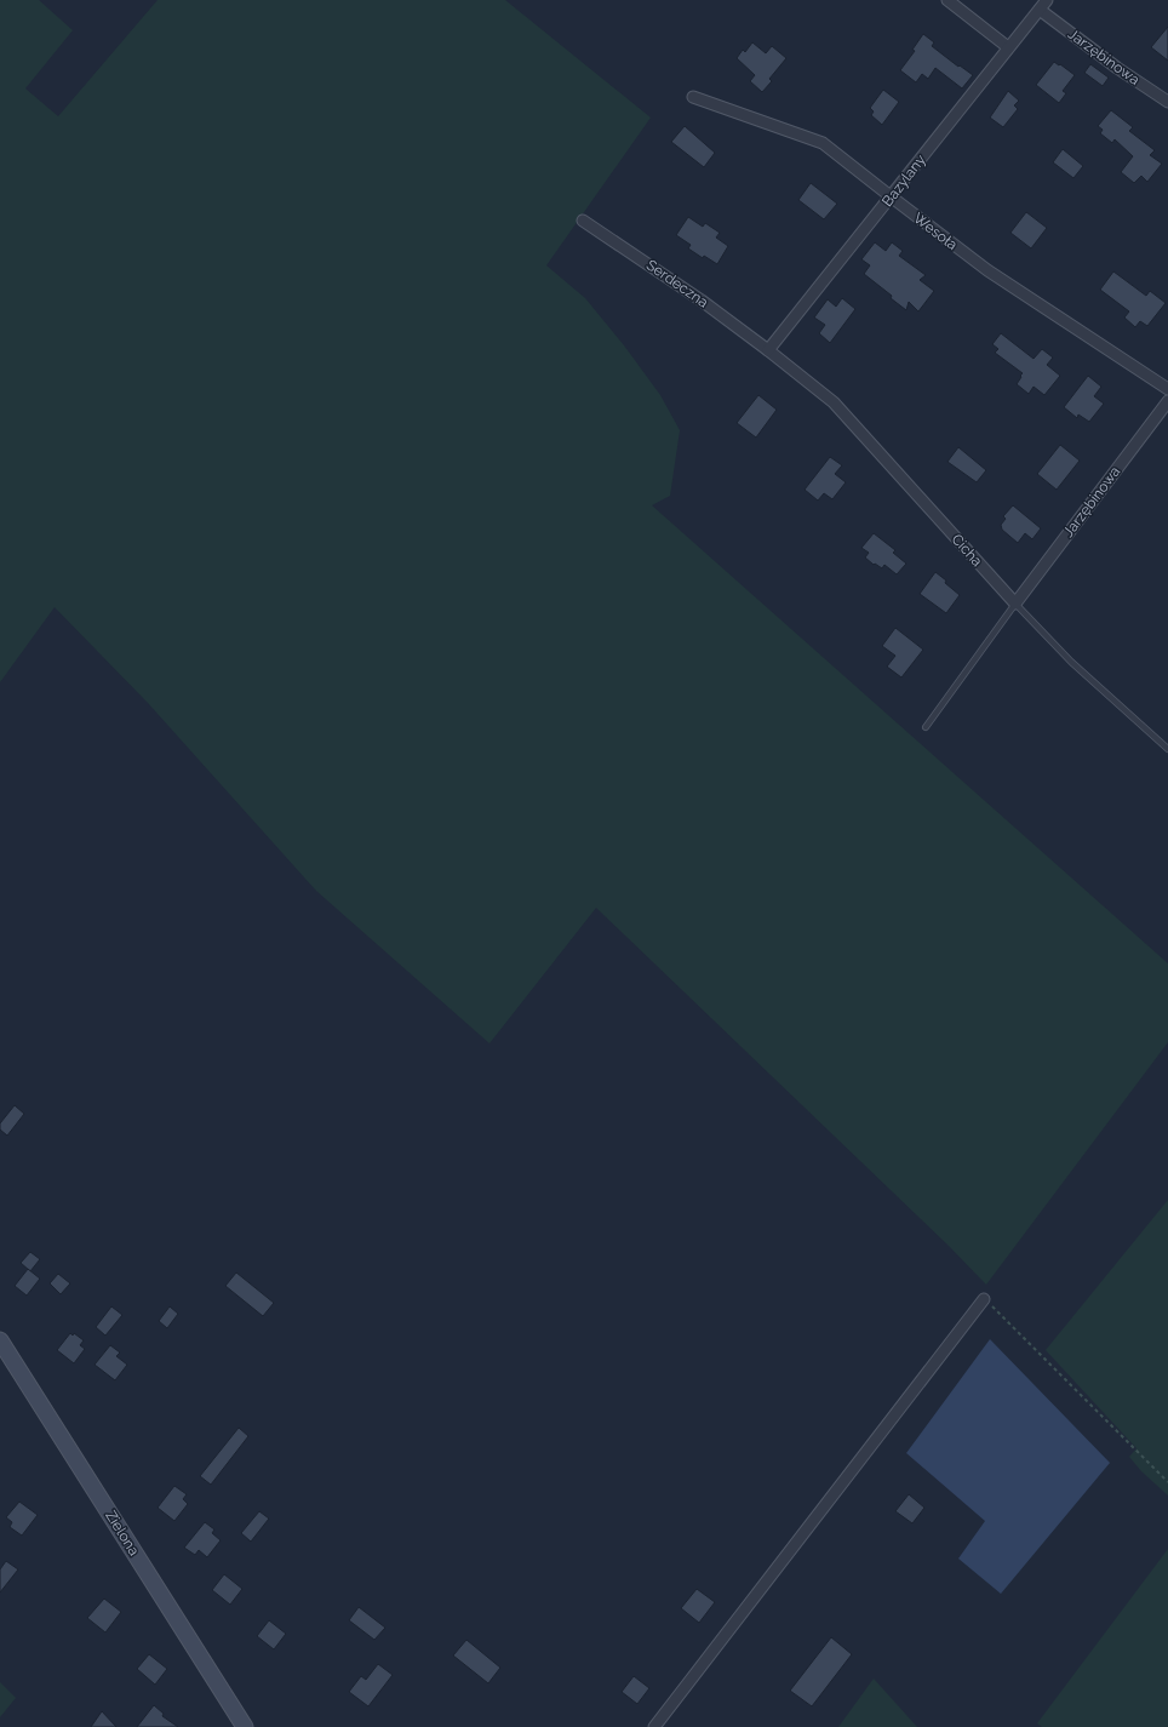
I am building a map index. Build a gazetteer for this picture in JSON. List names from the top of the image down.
{
  "streets": {
    "street": [
      "Jarzębinowa",
      "Bazylany",
      "Wesoła",
      "Serdeczna",
      "Cicha",
      "Zielona"
    ]
  },
  "crossings": [
    ["Jarzębinowa", "Bazylany"],
    ["Jarzębinowa", "Cicha"],
    ["Bazylany", "Wesoła"],
    ["Bazylany", "Serdeczna"],
    ["Bazylany", "Cicha"],
    ["Serdeczna", "Cicha"]
  ]
}
